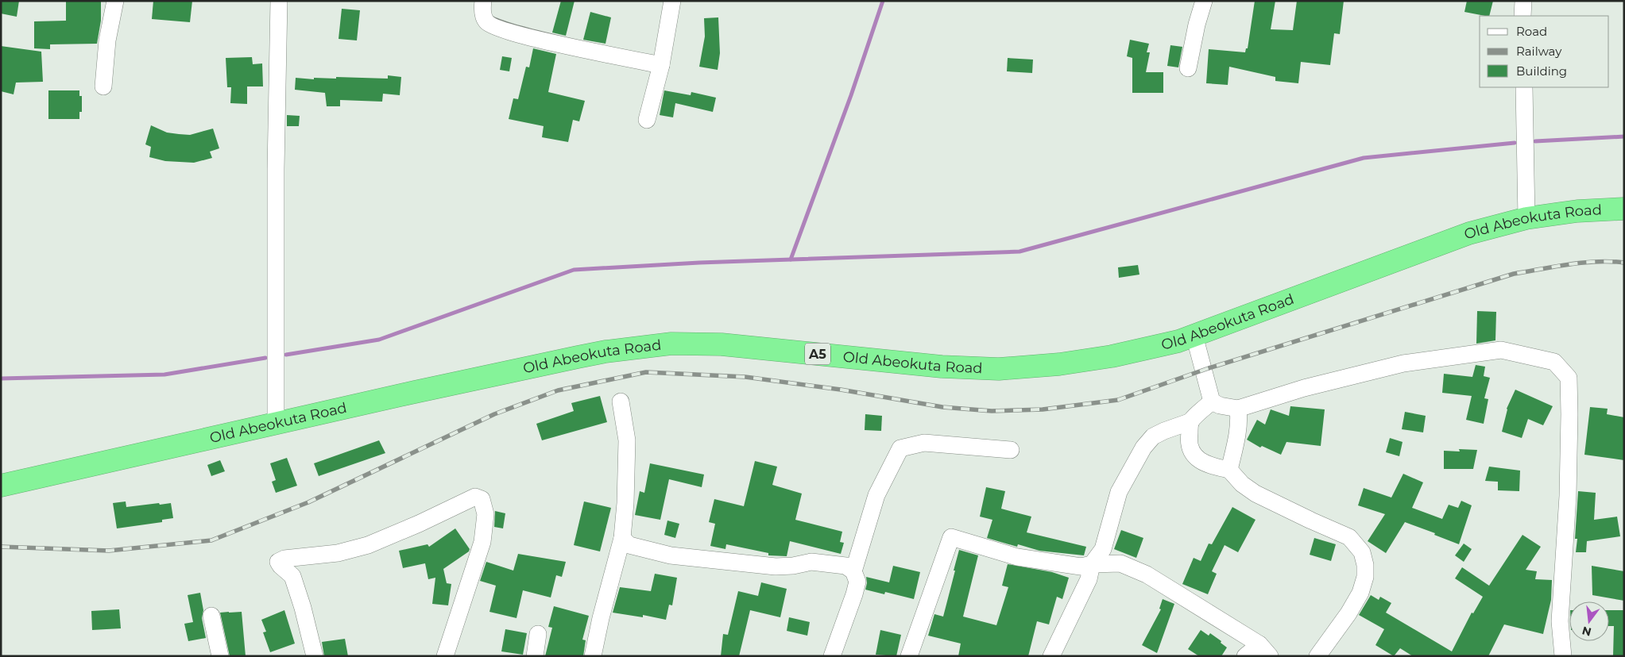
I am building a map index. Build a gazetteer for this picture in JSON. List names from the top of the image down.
{
  "streets": {
    "highway": ["Old Abeokuta Road", "A5"]
  },
  "legend": ["Road", "Railway", "Building"],
  "north": "bottom"
}
